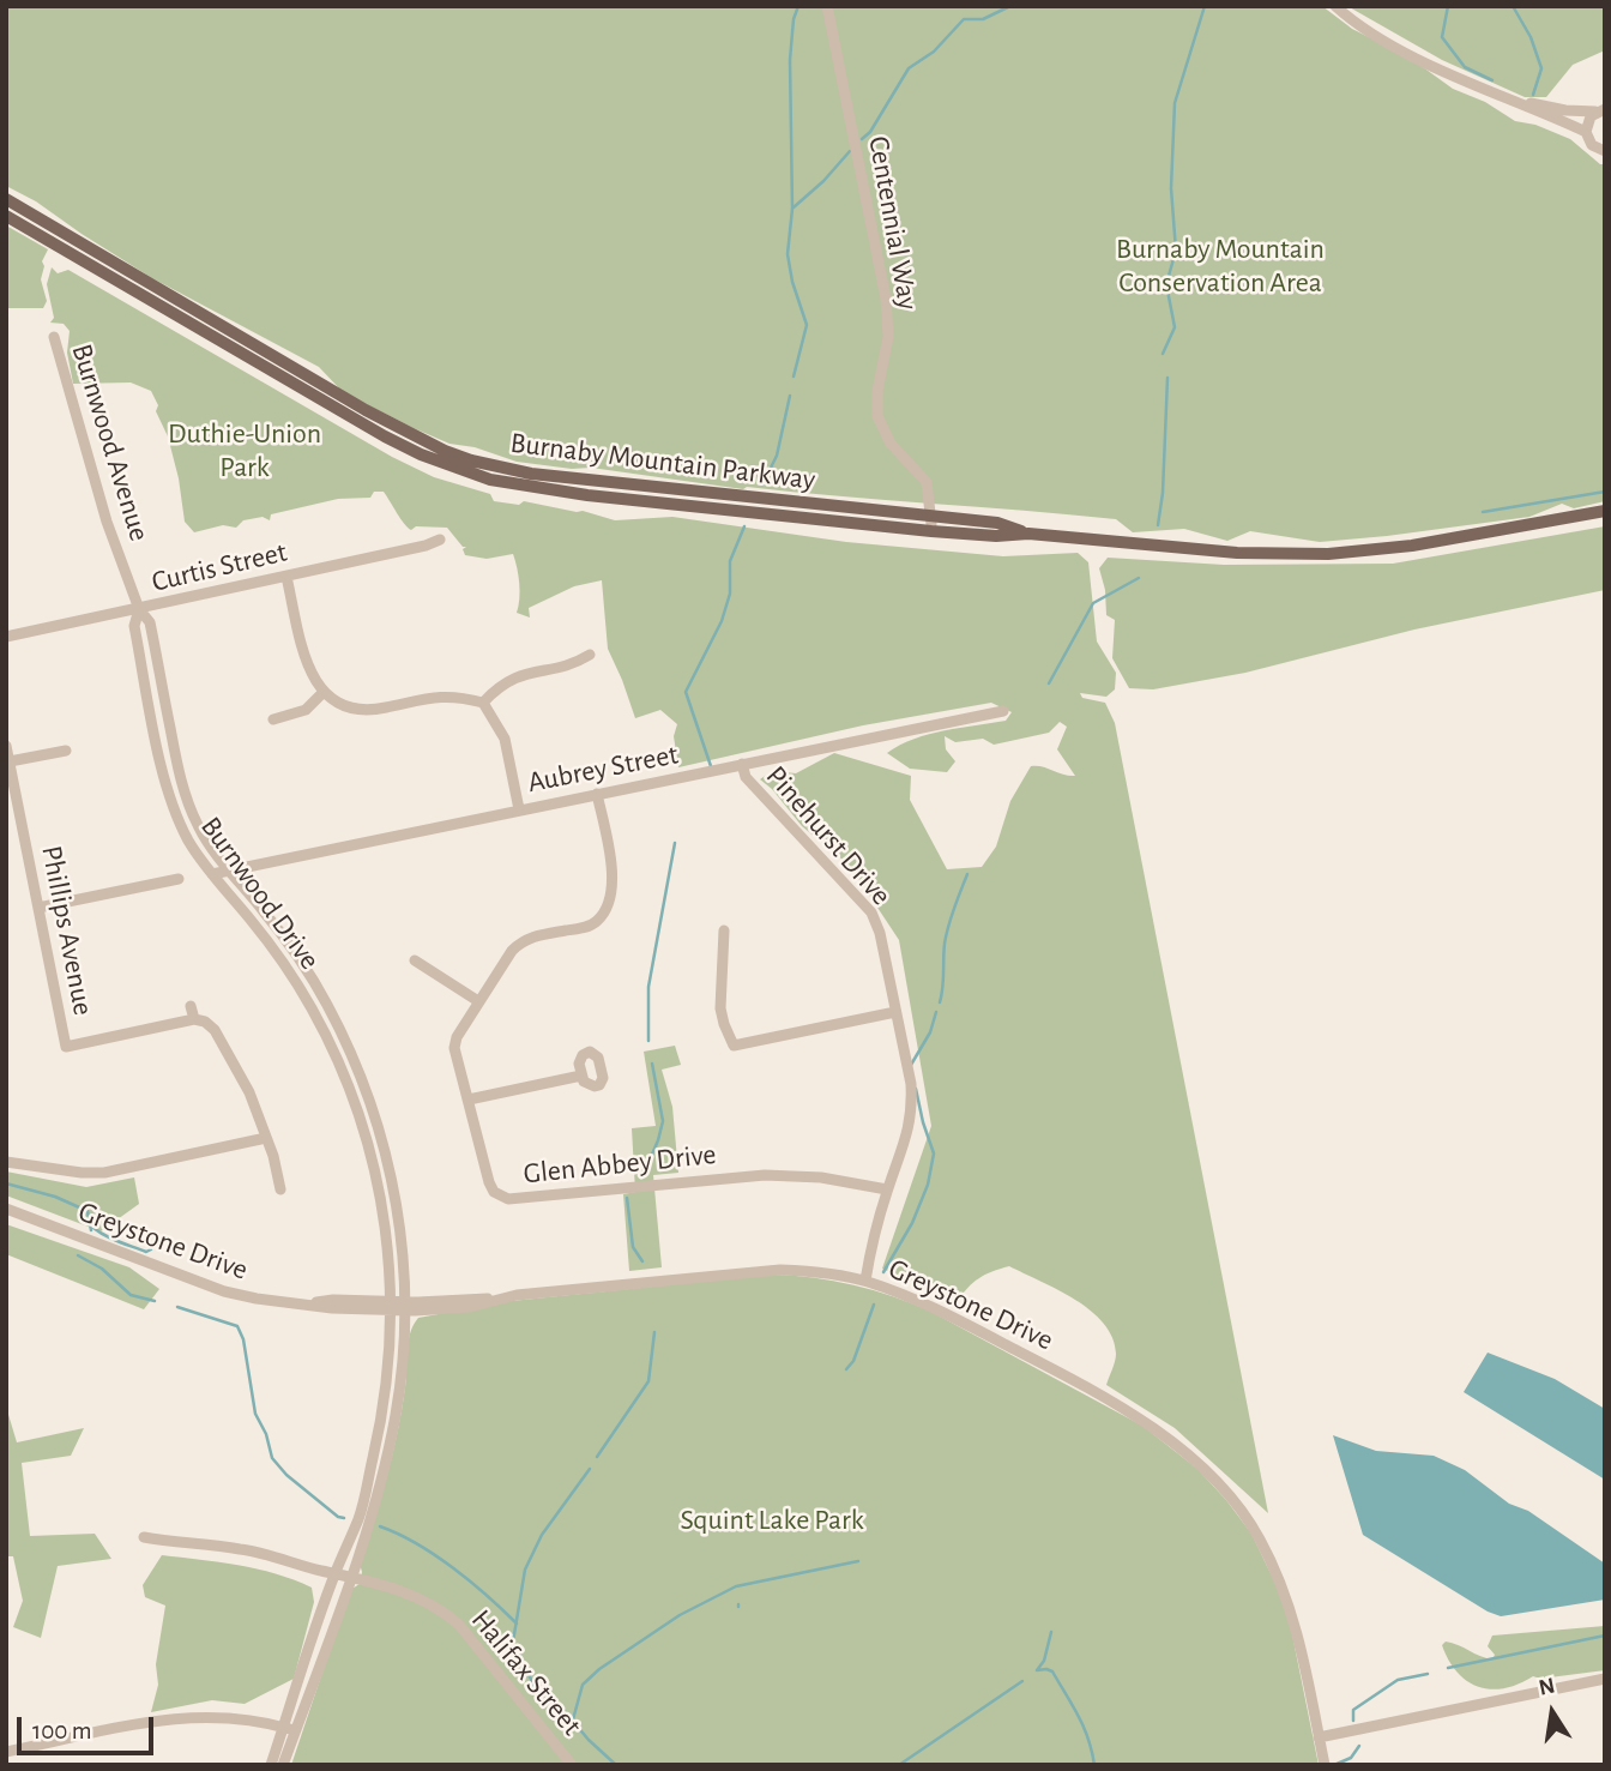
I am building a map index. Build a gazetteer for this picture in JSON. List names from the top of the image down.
{
  "streets": {
    "main road": ["Burnaby Mountain Parkway"],
    "street": [
      "Centennial Way",
      "Burnwood Avenue",
      "Curtis Street",
      "Aubrey Street",
      "Pinehurst Drive",
      "Burnwood Drive",
      "Phillips Avenue",
      "Glen Abbey Drive",
      "Greystone Drive",
      "Halifax Street"
    ]
  },
  "crossings": [
    ["Centennial Way", "Burnaby Mountain Parkway"],
    ["Burnwood Avenue", "Curtis Street"],
    ["Burnwood Avenue", "Burnwood Drive"],
    ["Curtis Street", "Burnwood Drive"],
    ["Aubrey Street", "Pinehurst Drive"],
    ["Aubrey Street", "Burnwood Drive"],
    ["Aubrey Street", "Glen Abbey Drive"],
    ["Pinehurst Drive", "Glen Abbey Drive"],
    ["Pinehurst Drive", "Greystone Drive"],
    ["Burnwood Drive", "Greystone Drive"],
    ["Burnwood Drive", "Halifax Street"]
  ],
  "parks": ["Burnaby Mountain Conservation Area", "Duthie-Union Park", "Squint Lake Park"],
  "scale_bar": "100 m",
  "north": "top"
}
